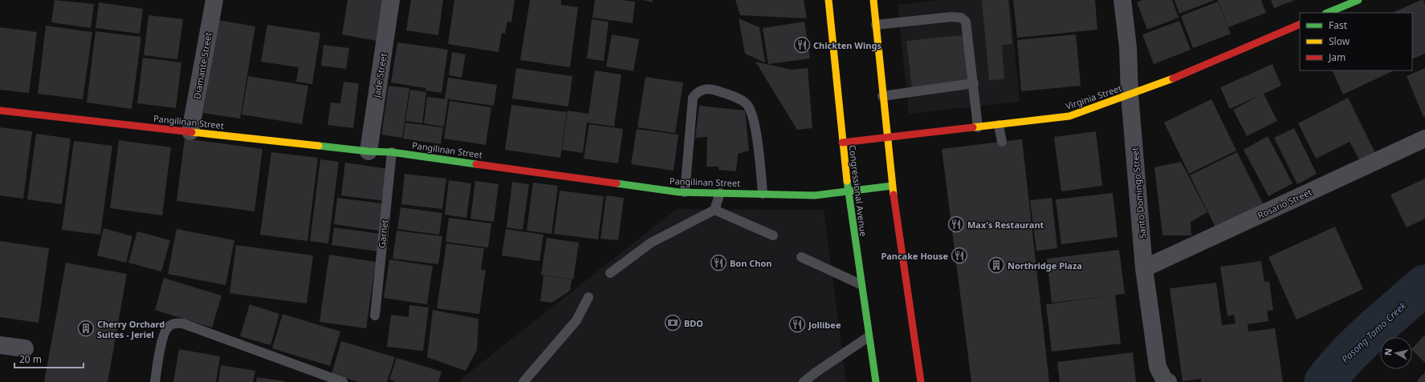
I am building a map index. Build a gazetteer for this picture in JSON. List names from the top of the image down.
{
  "streets": {
    "street": [
      "Diamante Street",
      "Jade Street",
      "Virginia Street",
      "Pangilinan Street",
      "Congressional Avenue",
      "Santo Domingo Street",
      "Rosario Street"
    ],
    "lane": ["Garnet"]
  },
  "crossings": [
    ["Diamante Street", "Pangilinan Street"],
    ["Jade Street", "Pangilinan Street"],
    ["Virginia Street", "Congressional Avenue"],
    ["Virginia Street", "Santo Domingo Street"],
    ["Pangilinan Street", "Congressional Avenue"],
    ["Pangilinan Street", "Garnet"],
    ["Santo Domingo Street", "Rosario Street"]
  ],
  "water": ["Pasong Tamo Creek"],
  "places": {
    "restaurant": [
      "Chickten Wings",
      "Max's Restaurant",
      "Pancake House",
      "Bon Chon",
      "Jollibee"
    ],
    "building": ["Northridge Plaza", "Cherry Orchard Suites - Jeriel"],
    "bank": ["BDO"]
  },
  "legend": ["Fast", "Slow", "Jam"],
  "scale_bar": "20 m",
  "north": "left"
}
